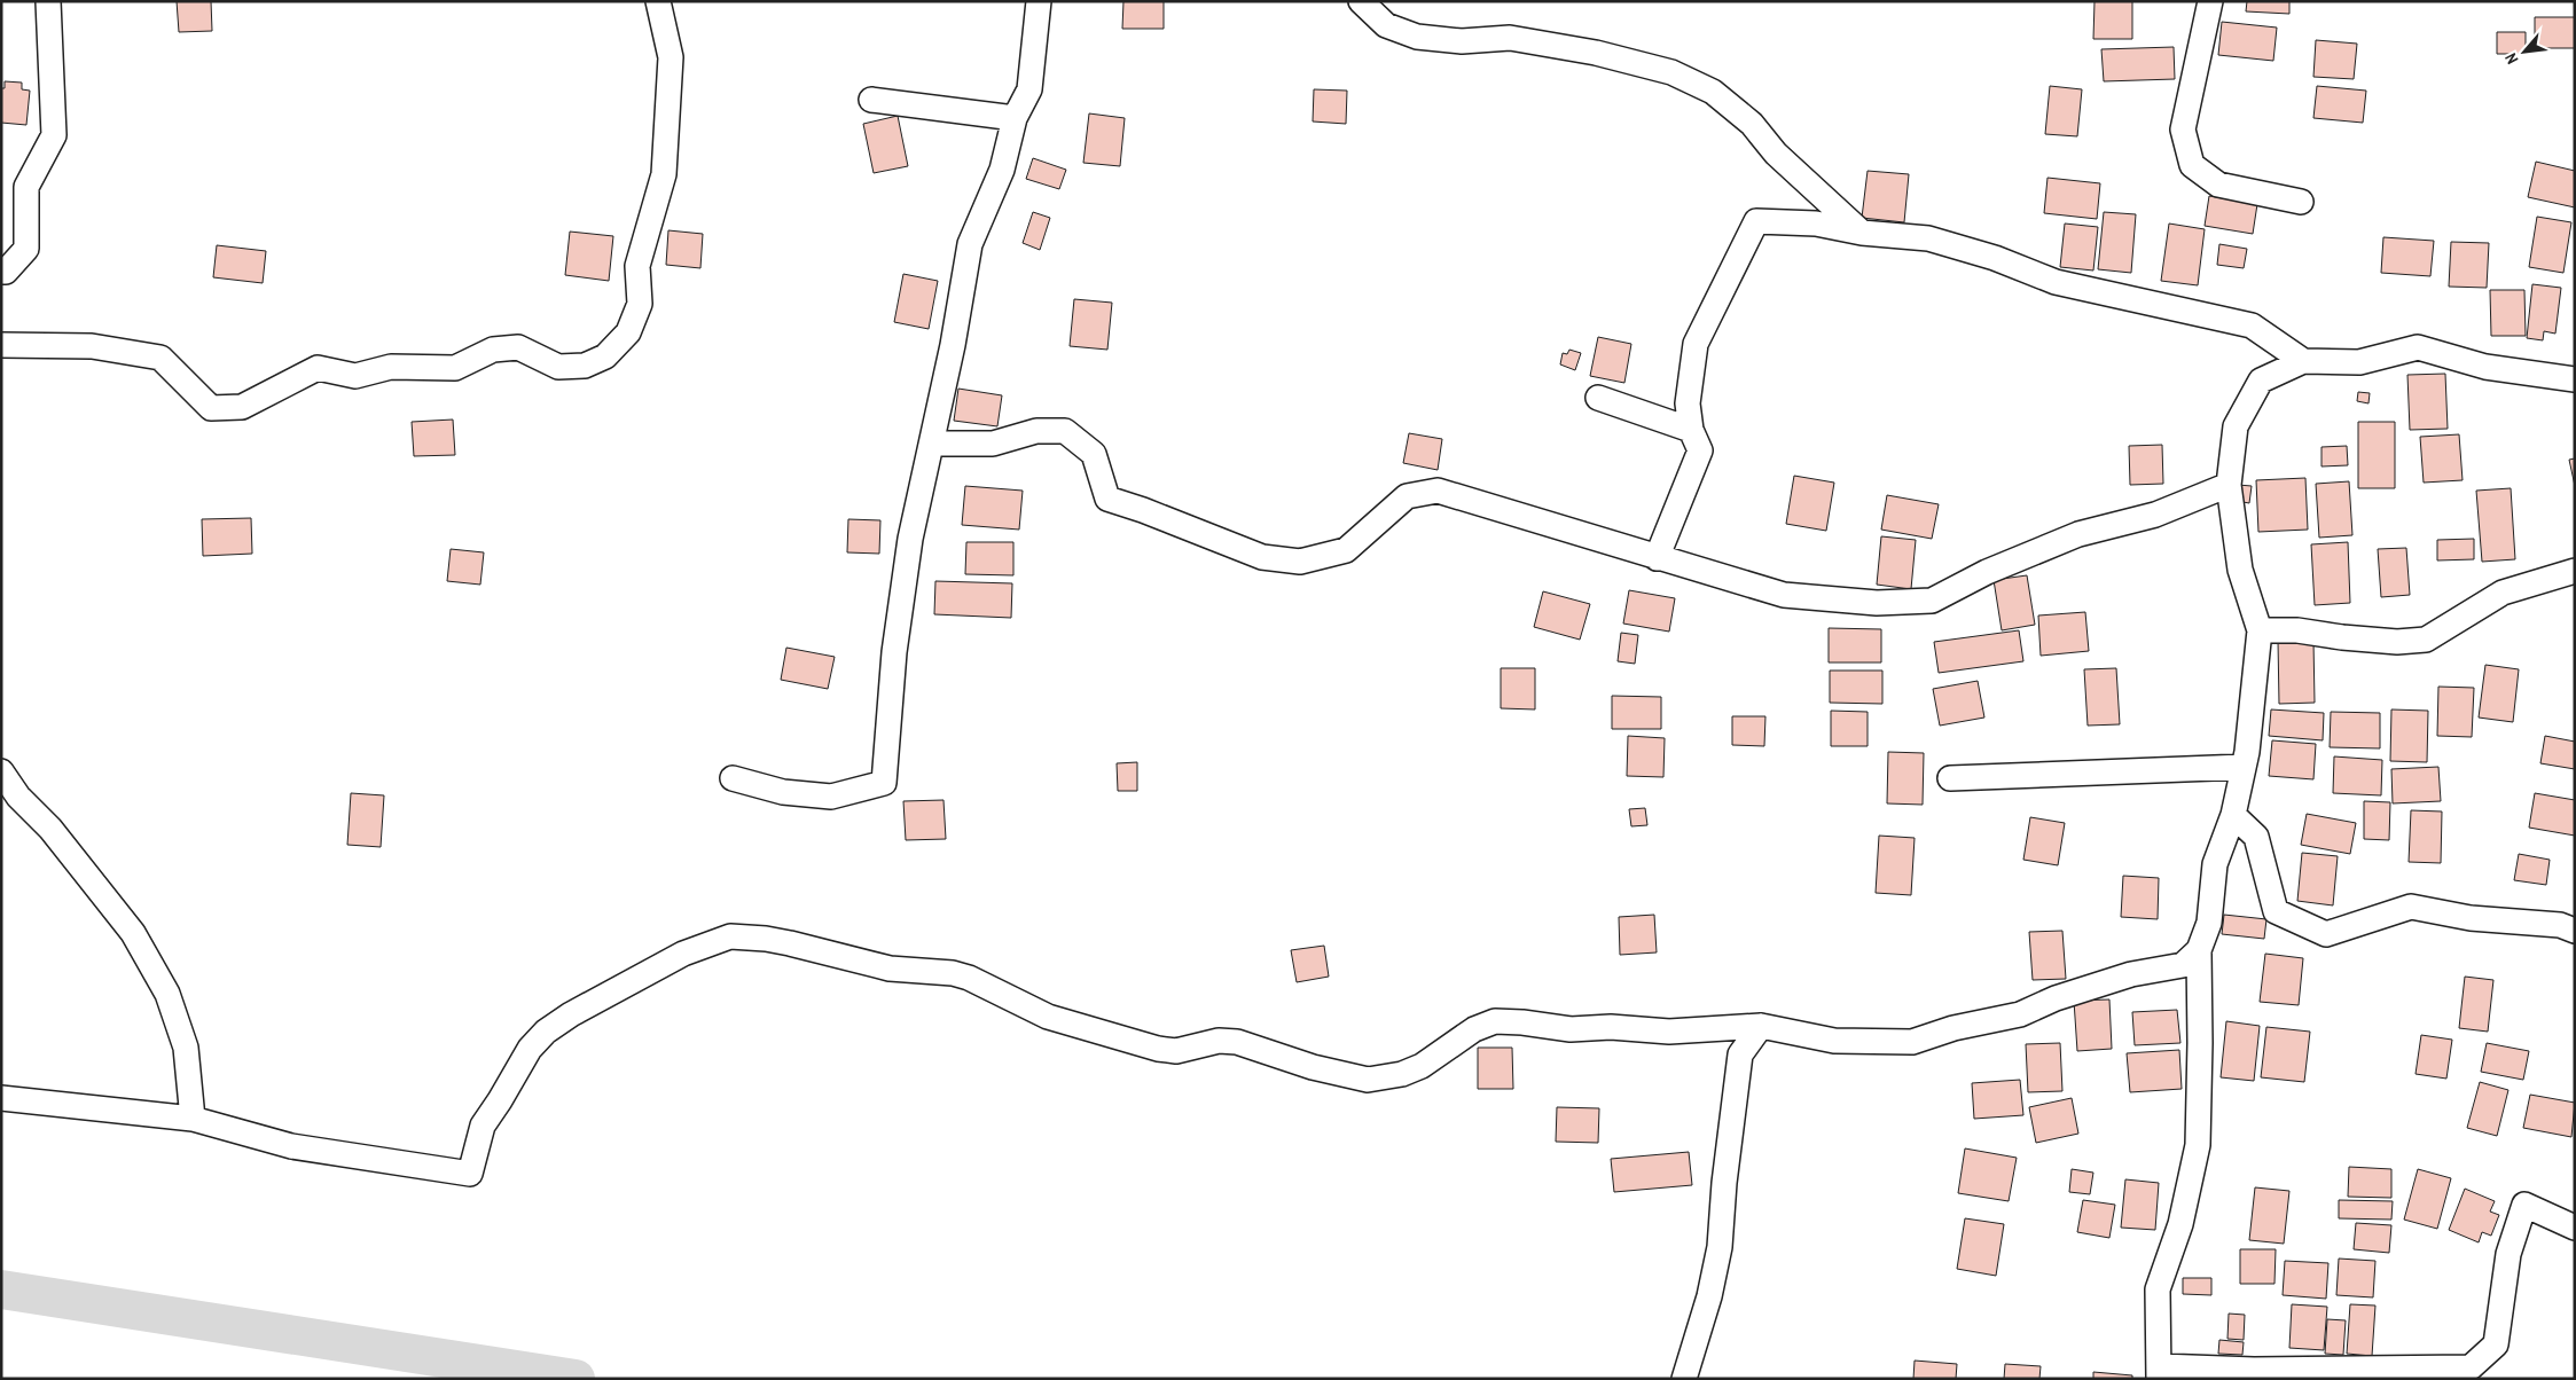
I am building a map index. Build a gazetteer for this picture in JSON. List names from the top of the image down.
{
  "north": "bottom left"
}
